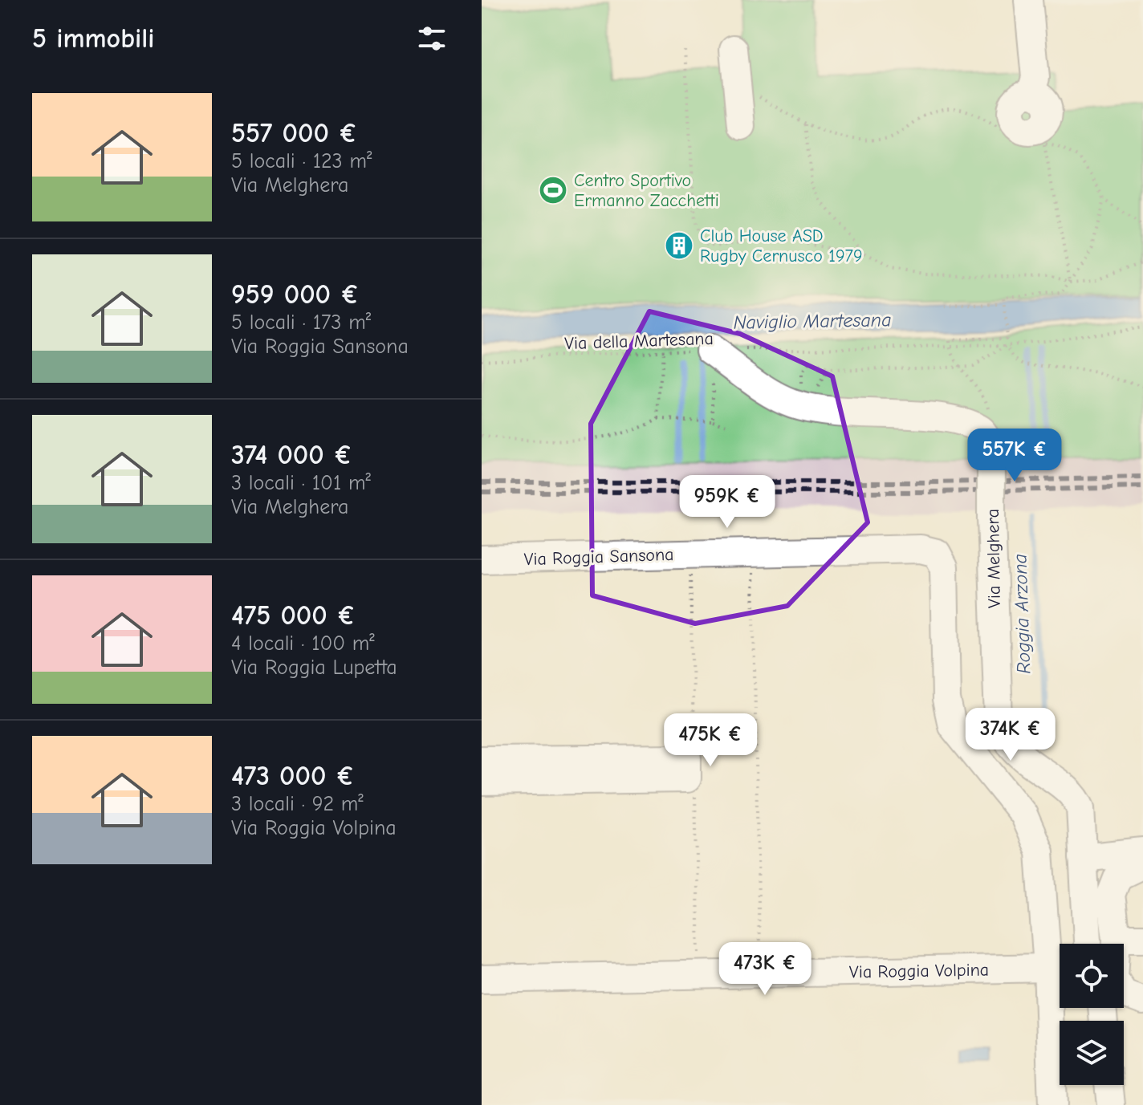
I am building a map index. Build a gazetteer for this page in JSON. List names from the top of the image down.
{
  "streets": {
    "street": ["Via Roggia Sansona", "Via Melghera", "Via Roggia Volpina"],
    "path": ["Via della Martesana"]
  },
  "crossings": [
    ["Via della Martesana", "Via Melghera"],
    ["Via Roggia Sansona", "Via Roggia Volpina"]
  ],
  "water": ["Naviglio Martesana", "Roggia Arzona"],
  "places": {
    "sports": ["Centro Sportivo Ermanno Zacchetti"],
    "building": ["Club House ASD Rugby Cernusco 1979"]
  },
  "page": {
    "heading": "5 immobili",
    "list": [
      {
        "name": "557 000 €",
        "note": "5 locali · 123 m² · Via Melghera"
      },
      {
        "name": "959 000 €",
        "note": "5 locali · 173 m² · Via Roggia Sansona"
      },
      {
        "name": "374 000 €",
        "note": "3 locali · 101 m² · Via Melghera"
      },
      {
        "name": "475 000 €",
        "note": "4 locali · 100 m² · Via Roggia Lupetta"
      },
      {
        "name": "473 000 €",
        "note": "3 locali · 92 m² · Via Roggia Volpina"
      }
    ],
    "price": [
      "557K €",
      "959K €",
      "374K €",
      "475K €",
      "473K €"
    ]
  }
}
